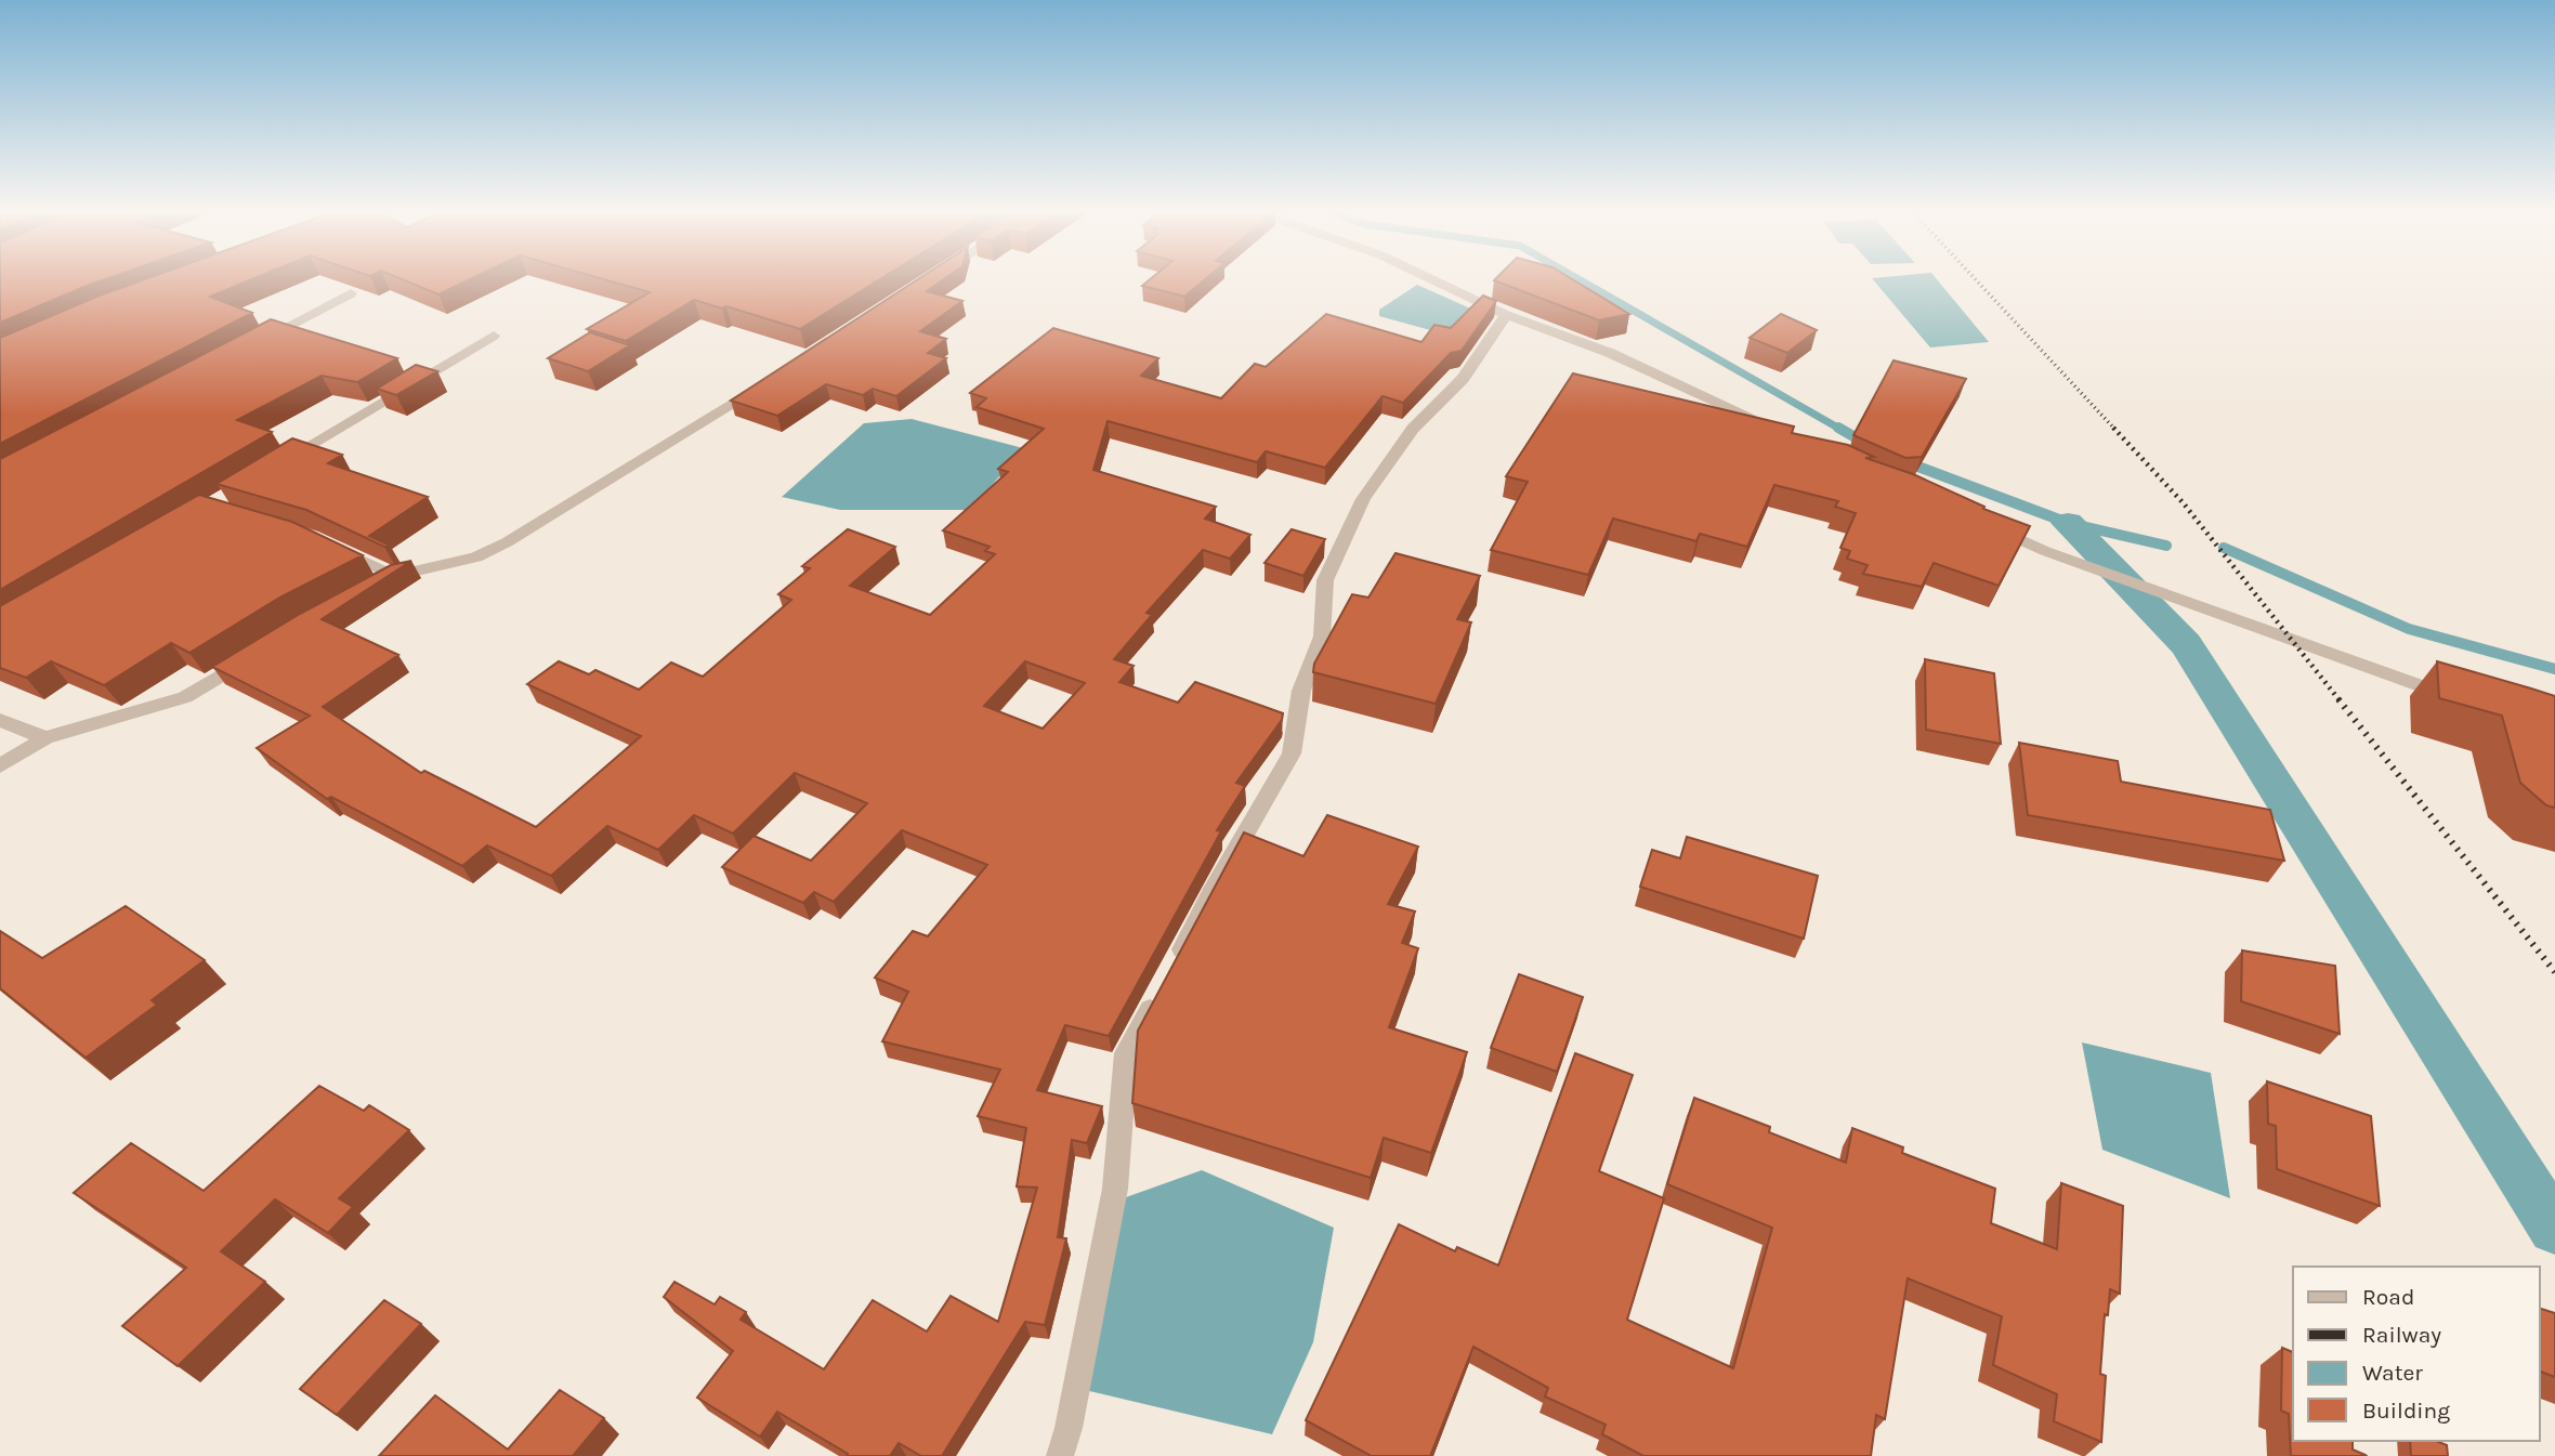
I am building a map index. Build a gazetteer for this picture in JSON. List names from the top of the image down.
{
  "legend": [
    "Road",
    "Railway",
    "Water",
    "Building"
  ]
}
